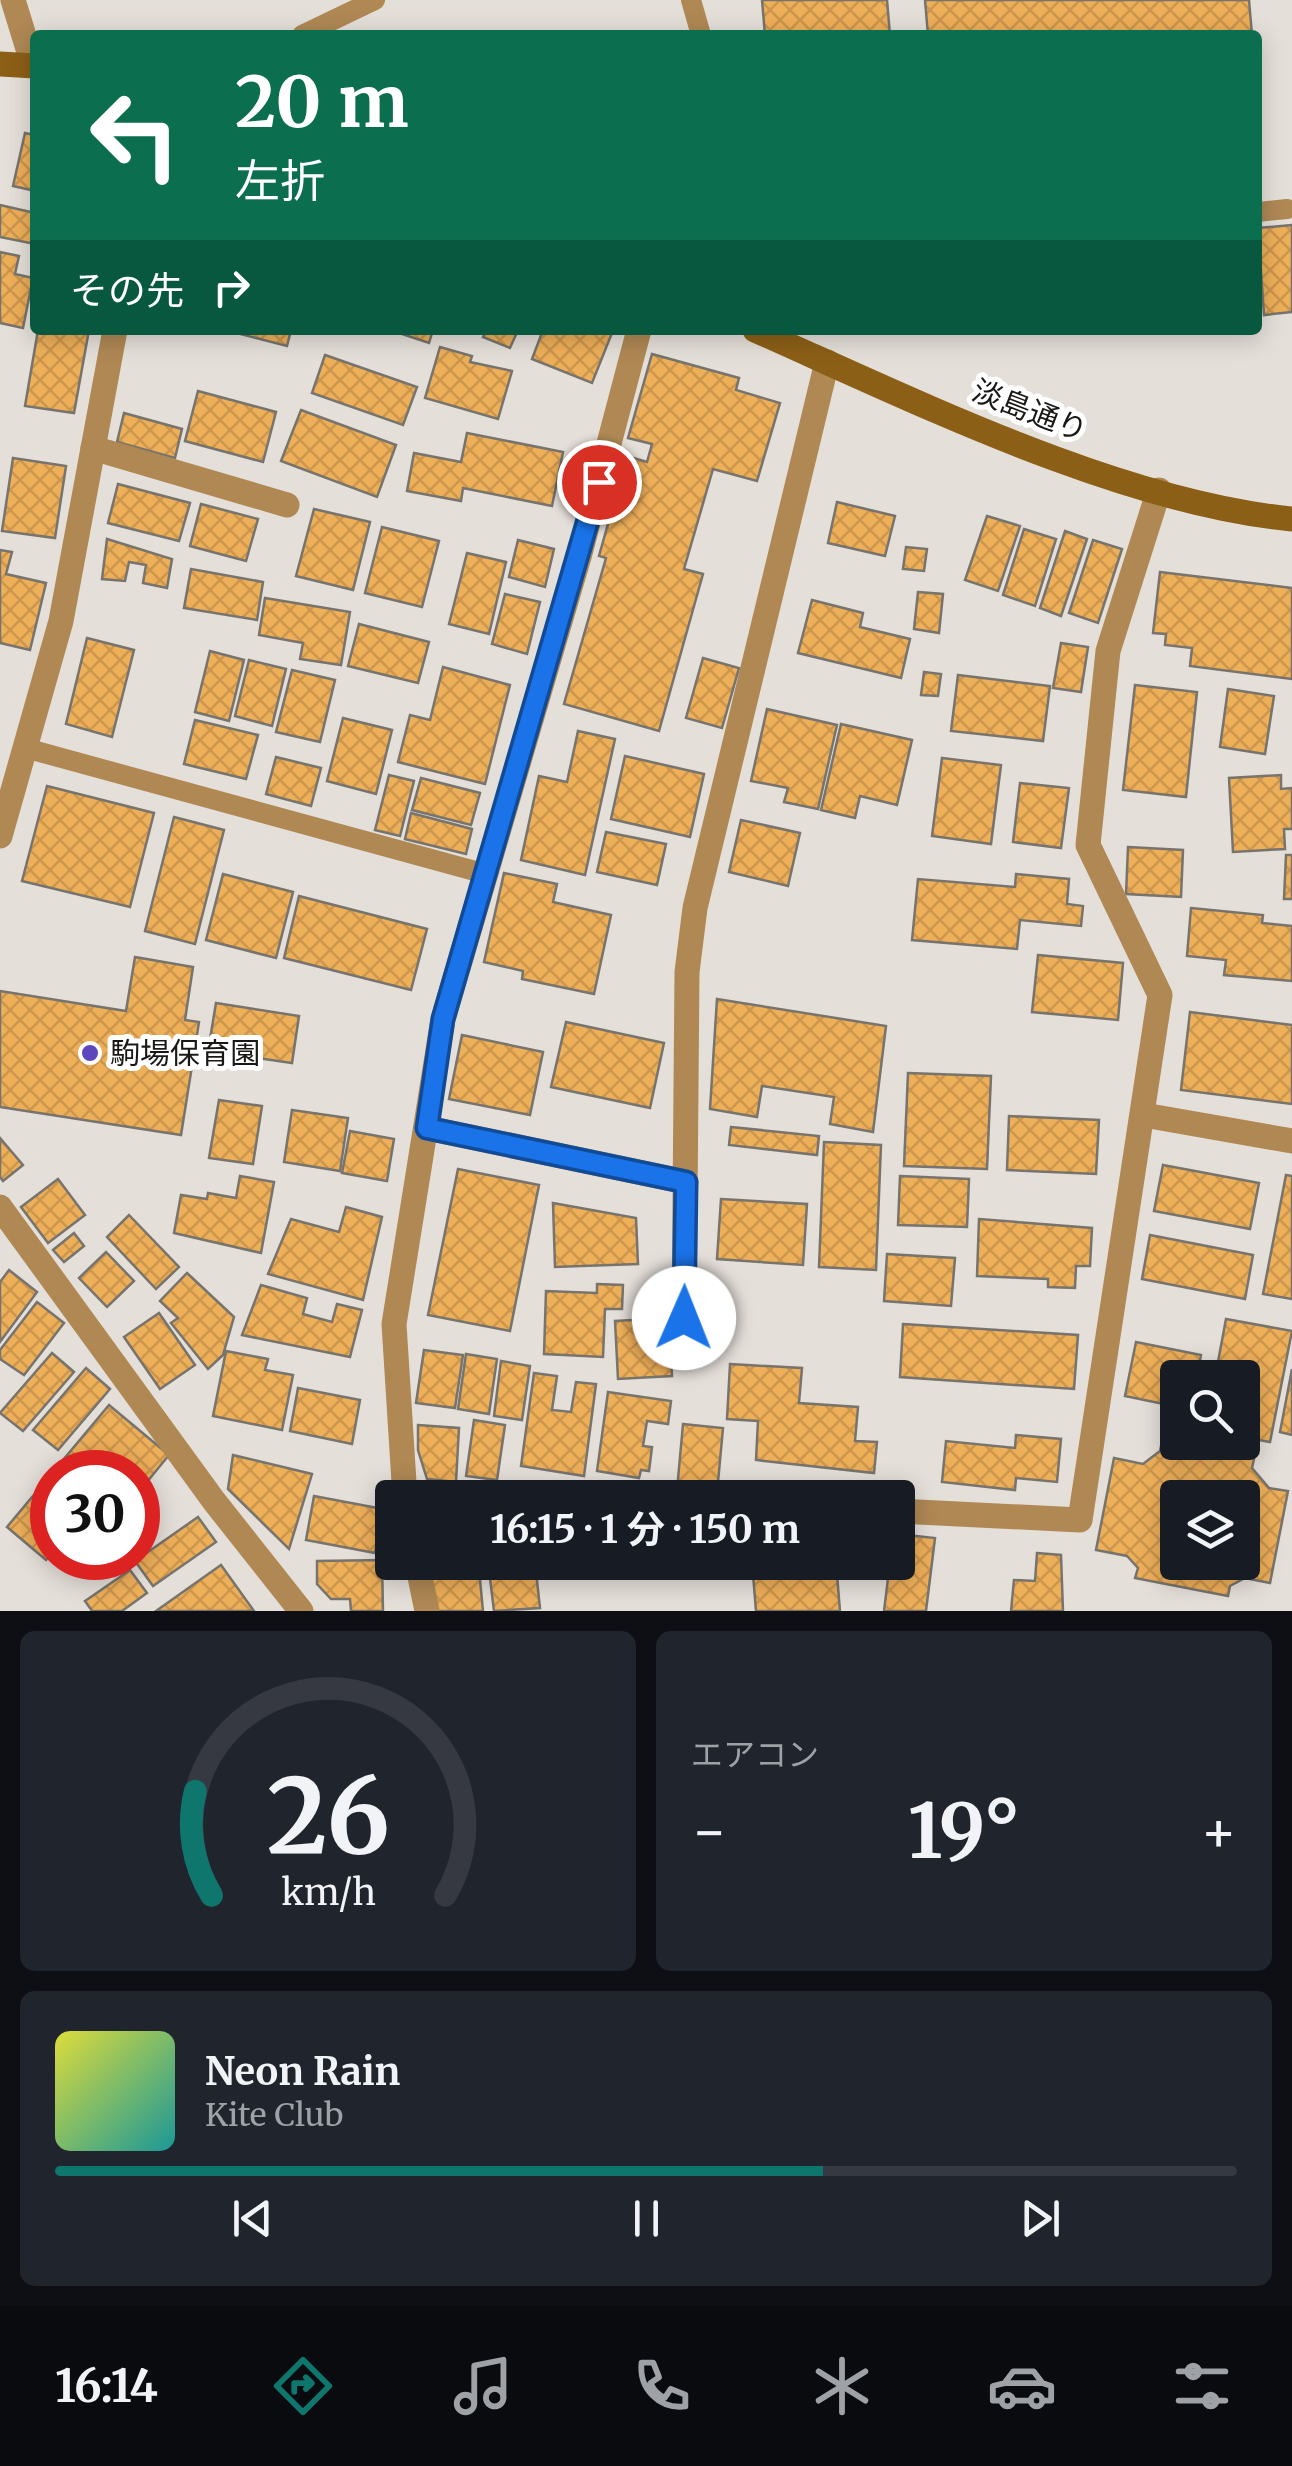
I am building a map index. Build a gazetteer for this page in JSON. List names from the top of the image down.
{
  "streets": {
    "main road": ["淡島通り"]
  },
  "places": ["駒場保育園"],
  "page": {
    "turn": ["20 m", "左折"],
    "then": "その先",
    "limit": "30",
    "trip": "16:15 · 1 分 · 150 m",
    "tile": "エアコン",
    "heat": ["−", "19°", "+"],
    "song": ["Neon Rain", "Kite Club"],
    "tabs": "16:14",
    "gauge": ["26", "km/h"]
  }
}
